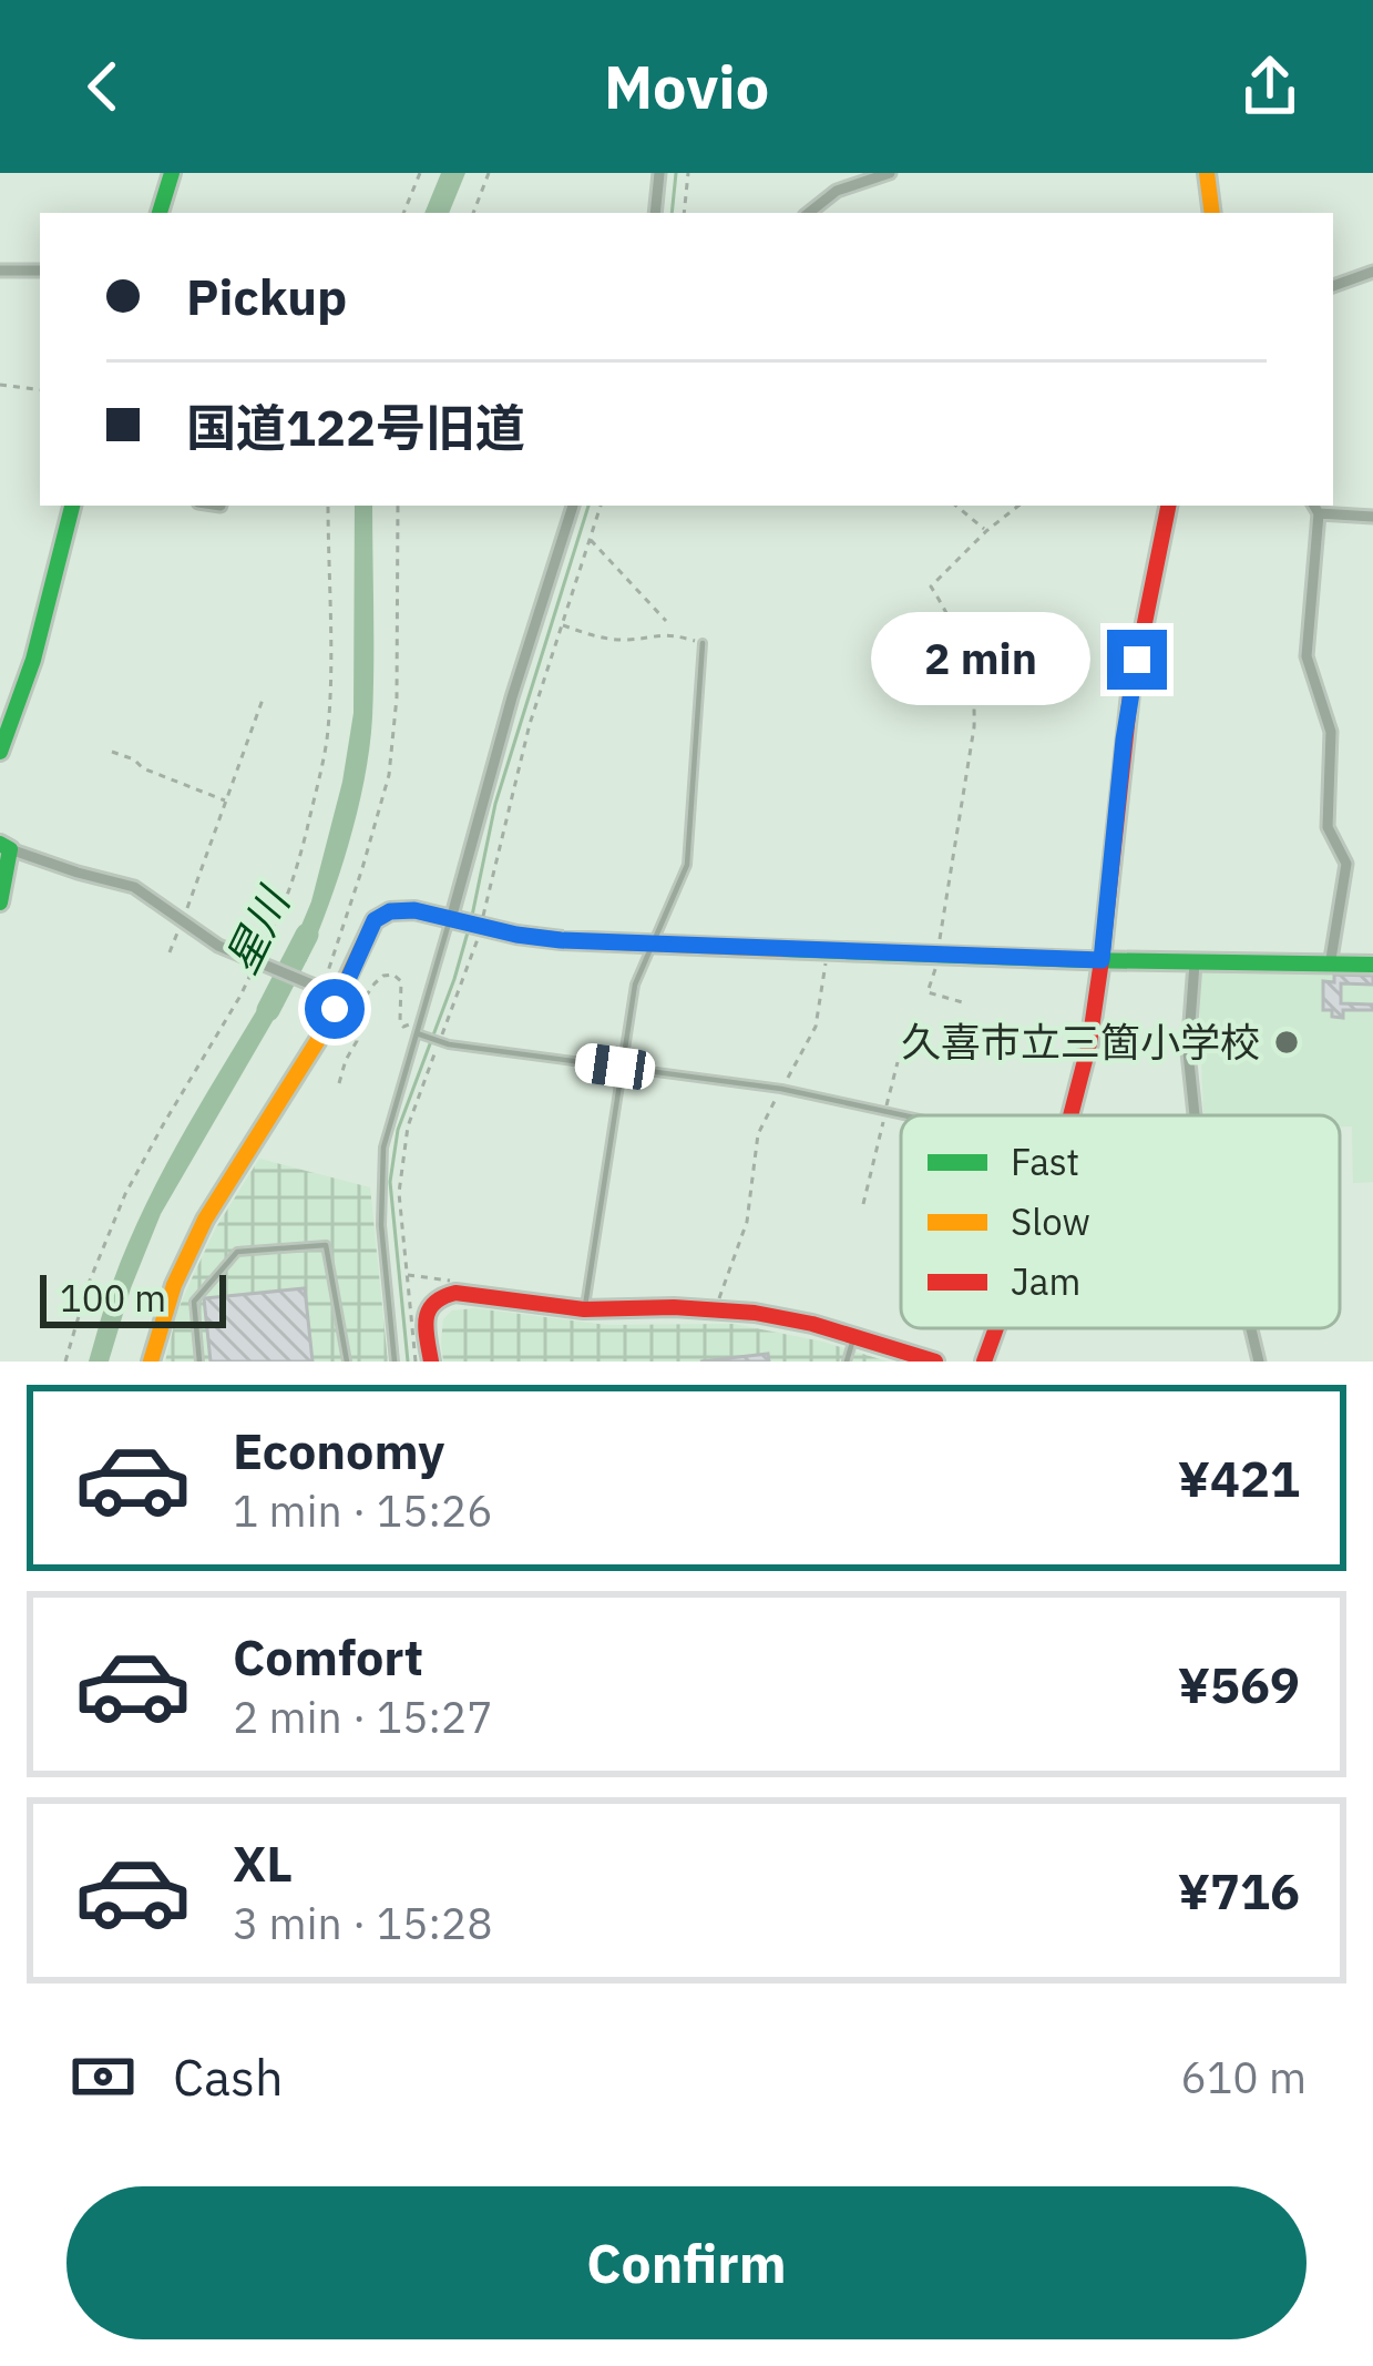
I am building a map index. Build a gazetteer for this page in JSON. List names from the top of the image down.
{
  "water": ["星川"],
  "places": ["久喜市立三箇小学校"],
  "legend": ["Fast", "Slow", "Jam"],
  "scale_bar": "100 m",
  "page": {
    "header": "Movio",
    "banner": ["Pickup", "国道122号旧道"],
    "bubble": "2 min",
    "scale": "100 m",
    "list": [
      {
        "name": "Economy",
        "note": "1 min · 15:26",
        "value": "¥421"
      },
      {
        "name": "Comfort",
        "note": "2 min · 15:27",
        "value": "¥569"
      },
      {
        "name": "XL",
        "note": "3 min · 15:28",
        "value": "¥716"
      }
    ],
    "pay": ["Cash", "610 m"],
    "buttons": "Confirm"
  }
}
